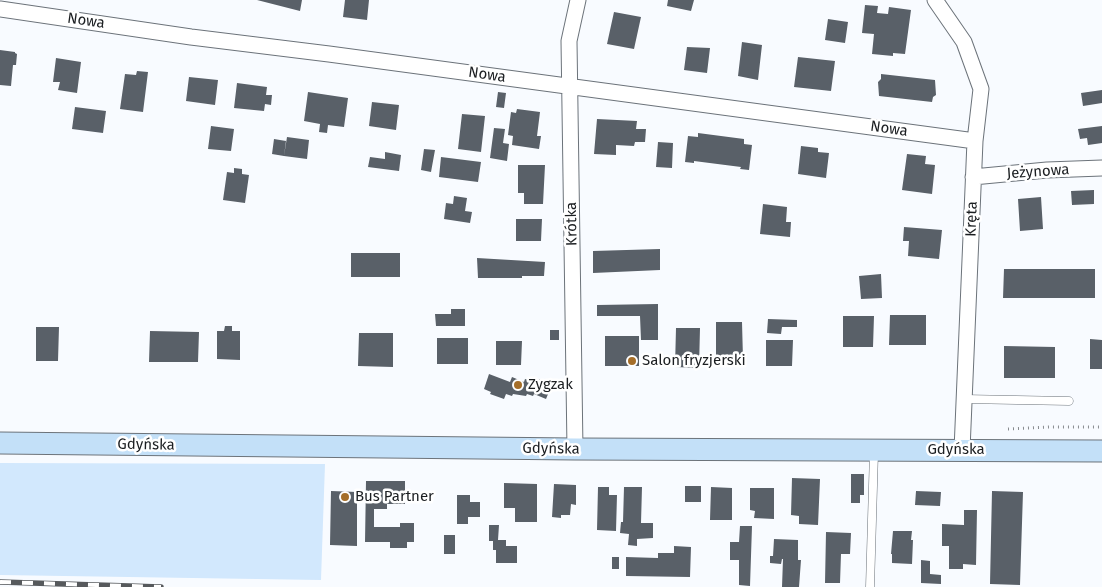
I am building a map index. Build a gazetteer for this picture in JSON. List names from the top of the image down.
{
  "streets": {
    "main road": ["Gdyńska"],
    "street": [
      "Nowa",
      "Jeżynowa",
      "Kręta",
      "Krótka"
    ]
  },
  "crossings": [
    ["Nowa", "Kręta"],
    ["Nowa", "Krótka"],
    ["Jeżynowa", "Kręta"],
    ["Kręta", "Gdyńska"],
    ["Krótka", "Gdyńska"]
  ],
  "places": ["Salon fryzjerski", "Zygzak", "Bus Partner"]
}
